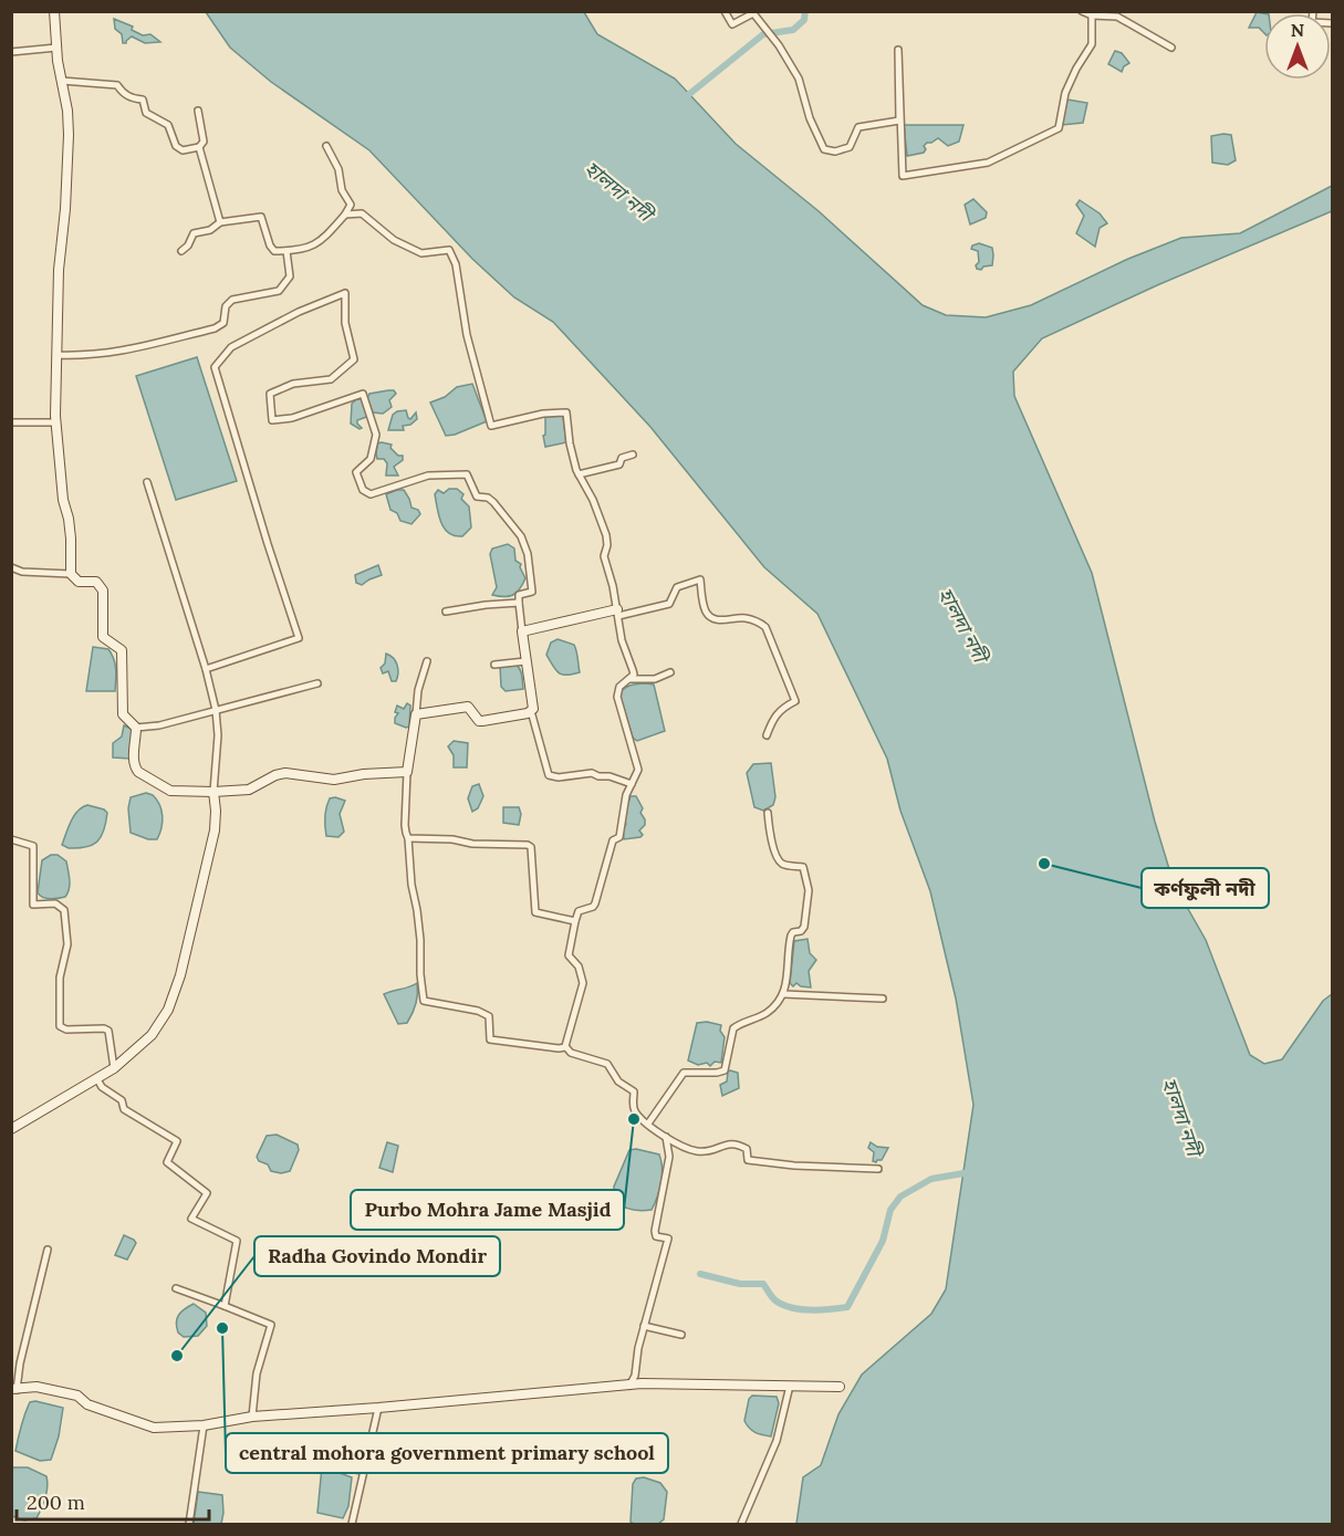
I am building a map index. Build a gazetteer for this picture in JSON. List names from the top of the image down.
{
  "water": ["হালদা নদী"],
  "places": [
    "কর্ণফুলী নদী",
    "Purbo Mohra Jame Masjid",
    "central mohora government primary school",
    "Radha Govindo Mondir"
  ],
  "scale_bar": "200 m",
  "north": "top"
}
